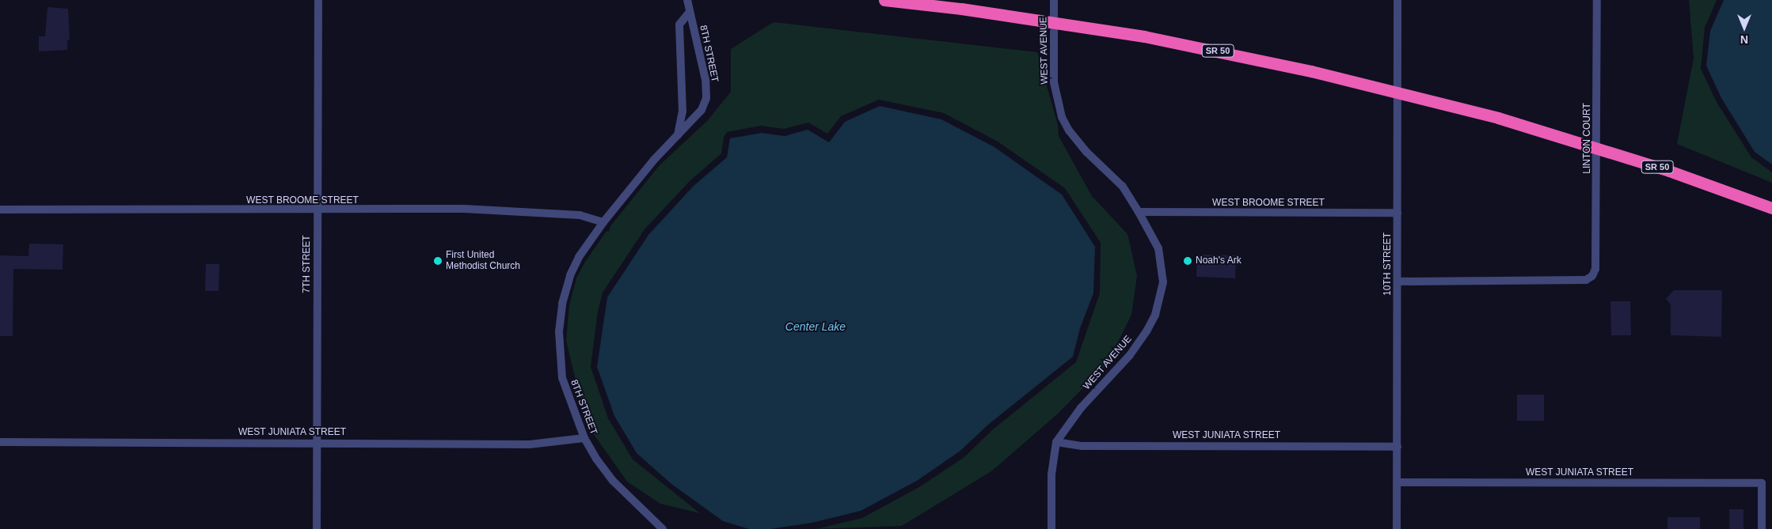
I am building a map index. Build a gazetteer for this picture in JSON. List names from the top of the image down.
{
  "streets": {
    "highway": ["SR 50"],
    "street": [
      "WEST AVENUE",
      "8TH STREET",
      "LINTON COURT",
      "WEST BROOME STREET",
      "7TH STREET",
      "10TH STREET",
      "WEST JUNIATA STREET"
    ]
  },
  "crossings": [
    ["WEST AVENUE", "SR 50"],
    ["WEST AVENUE", "WEST BROOME STREET"],
    ["WEST AVENUE", "WEST JUNIATA STREET"],
    ["SR 50", "LINTON COURT"],
    ["SR 50", "10TH STREET"],
    ["8TH STREET", "WEST BROOME STREET"],
    ["8TH STREET", "WEST JUNIATA STREET"],
    ["LINTON COURT", "10TH STREET"],
    ["WEST BROOME STREET", "7TH STREET"],
    ["WEST BROOME STREET", "10TH STREET"],
    ["7TH STREET", "WEST JUNIATA STREET"],
    ["10TH STREET", "WEST JUNIATA STREET"]
  ],
  "water": ["Center Lake"],
  "places": ["First United Methodist Church", "Noah's Ark"],
  "north": "bottom"
}
